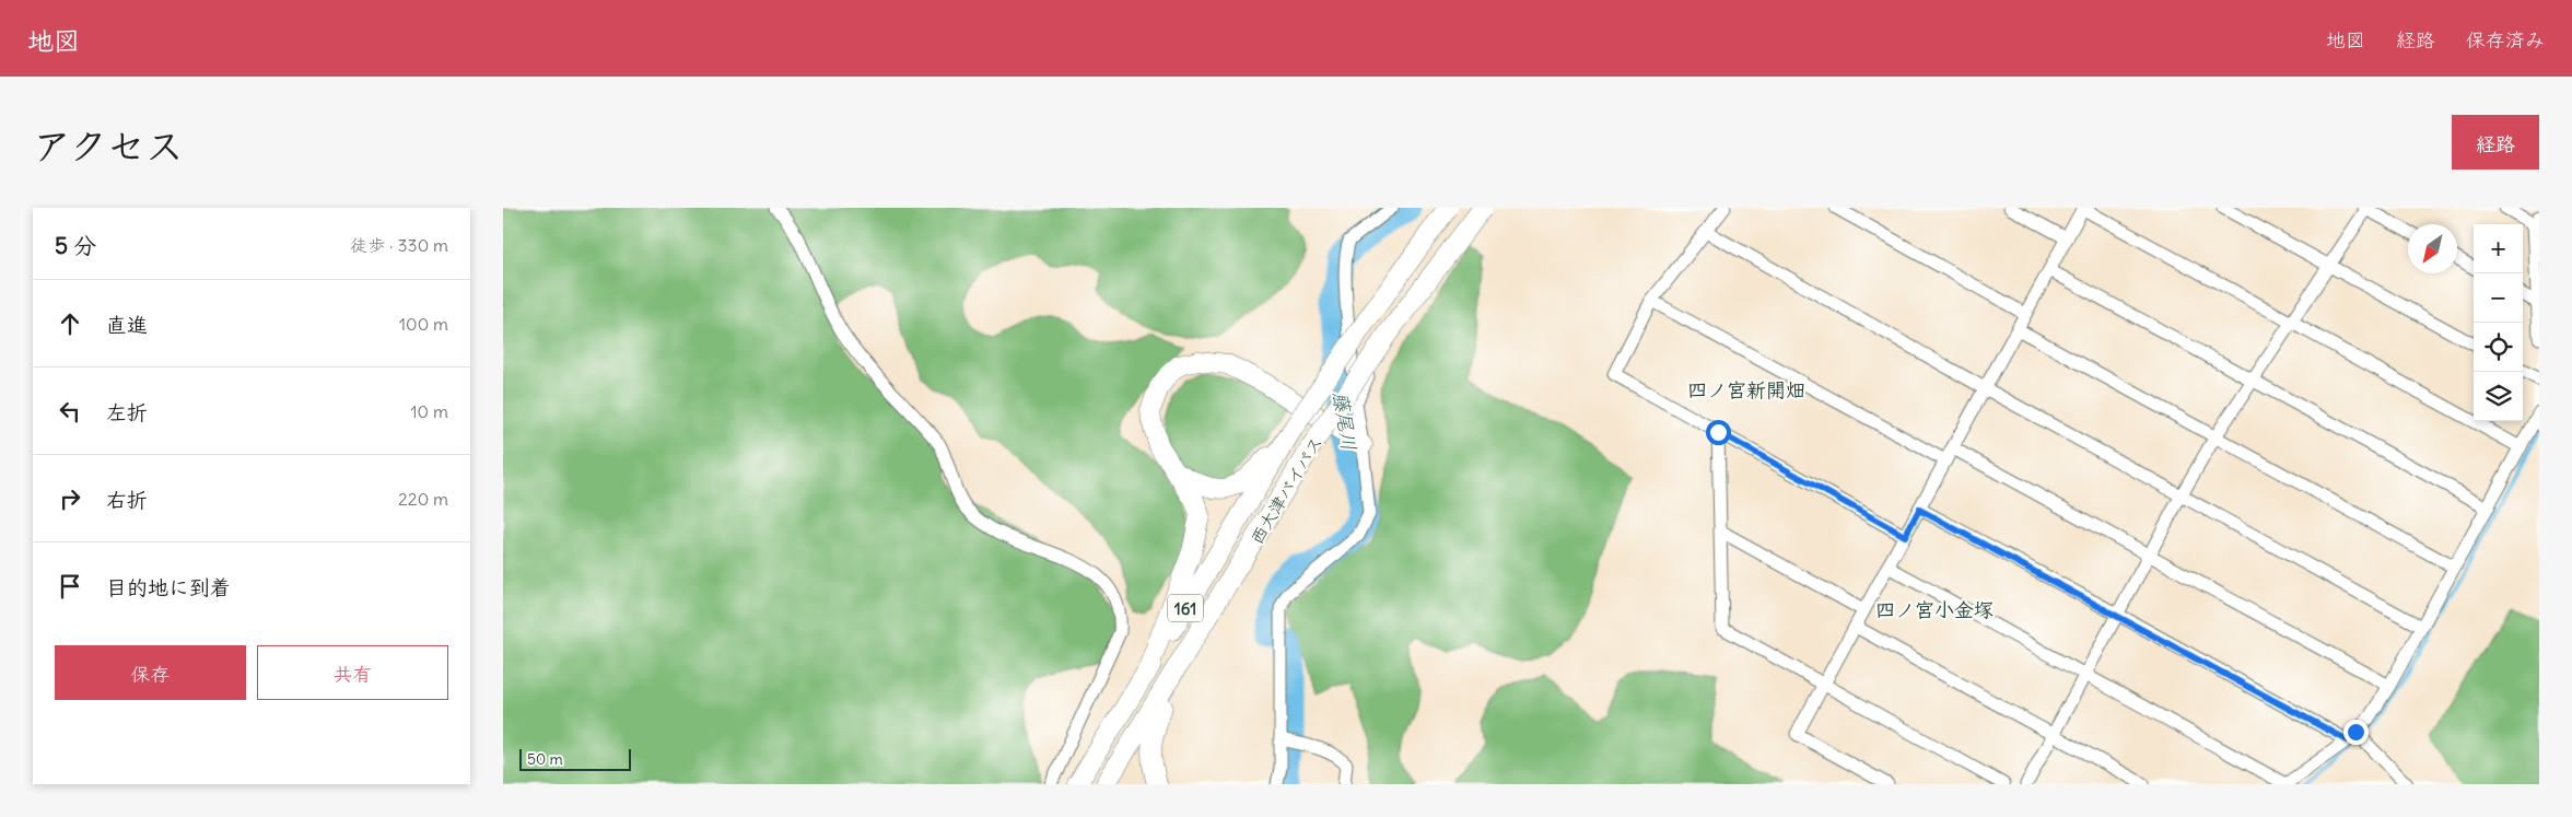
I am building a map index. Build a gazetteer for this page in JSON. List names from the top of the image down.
{
  "streets": {
    "highway": ["西大津バイパス", "161"]
  },
  "districts": ["四ノ宮新開畑", "四ノ宮小金塚"],
  "water": ["藤尾川"],
  "scale_bar": "50 m",
  "north": "bottom left",
  "page": {
    "header": "地図",
    "nav": ["地図", "経路", "保存済み"],
    "title": "アクセス",
    "buttons": [
      "経路",
      ["保存", "共有"]
    ],
    "heading": ["5 分", "徒歩 · 330 m"],
    "map_buttons": ["+", "−"],
    "list": [
      ["直進", "100 m"],
      ["左折", "10 m"],
      ["右折", "220 m"],
      "目的地に到着"
    ],
    "scale": "50 m"
  }
}
